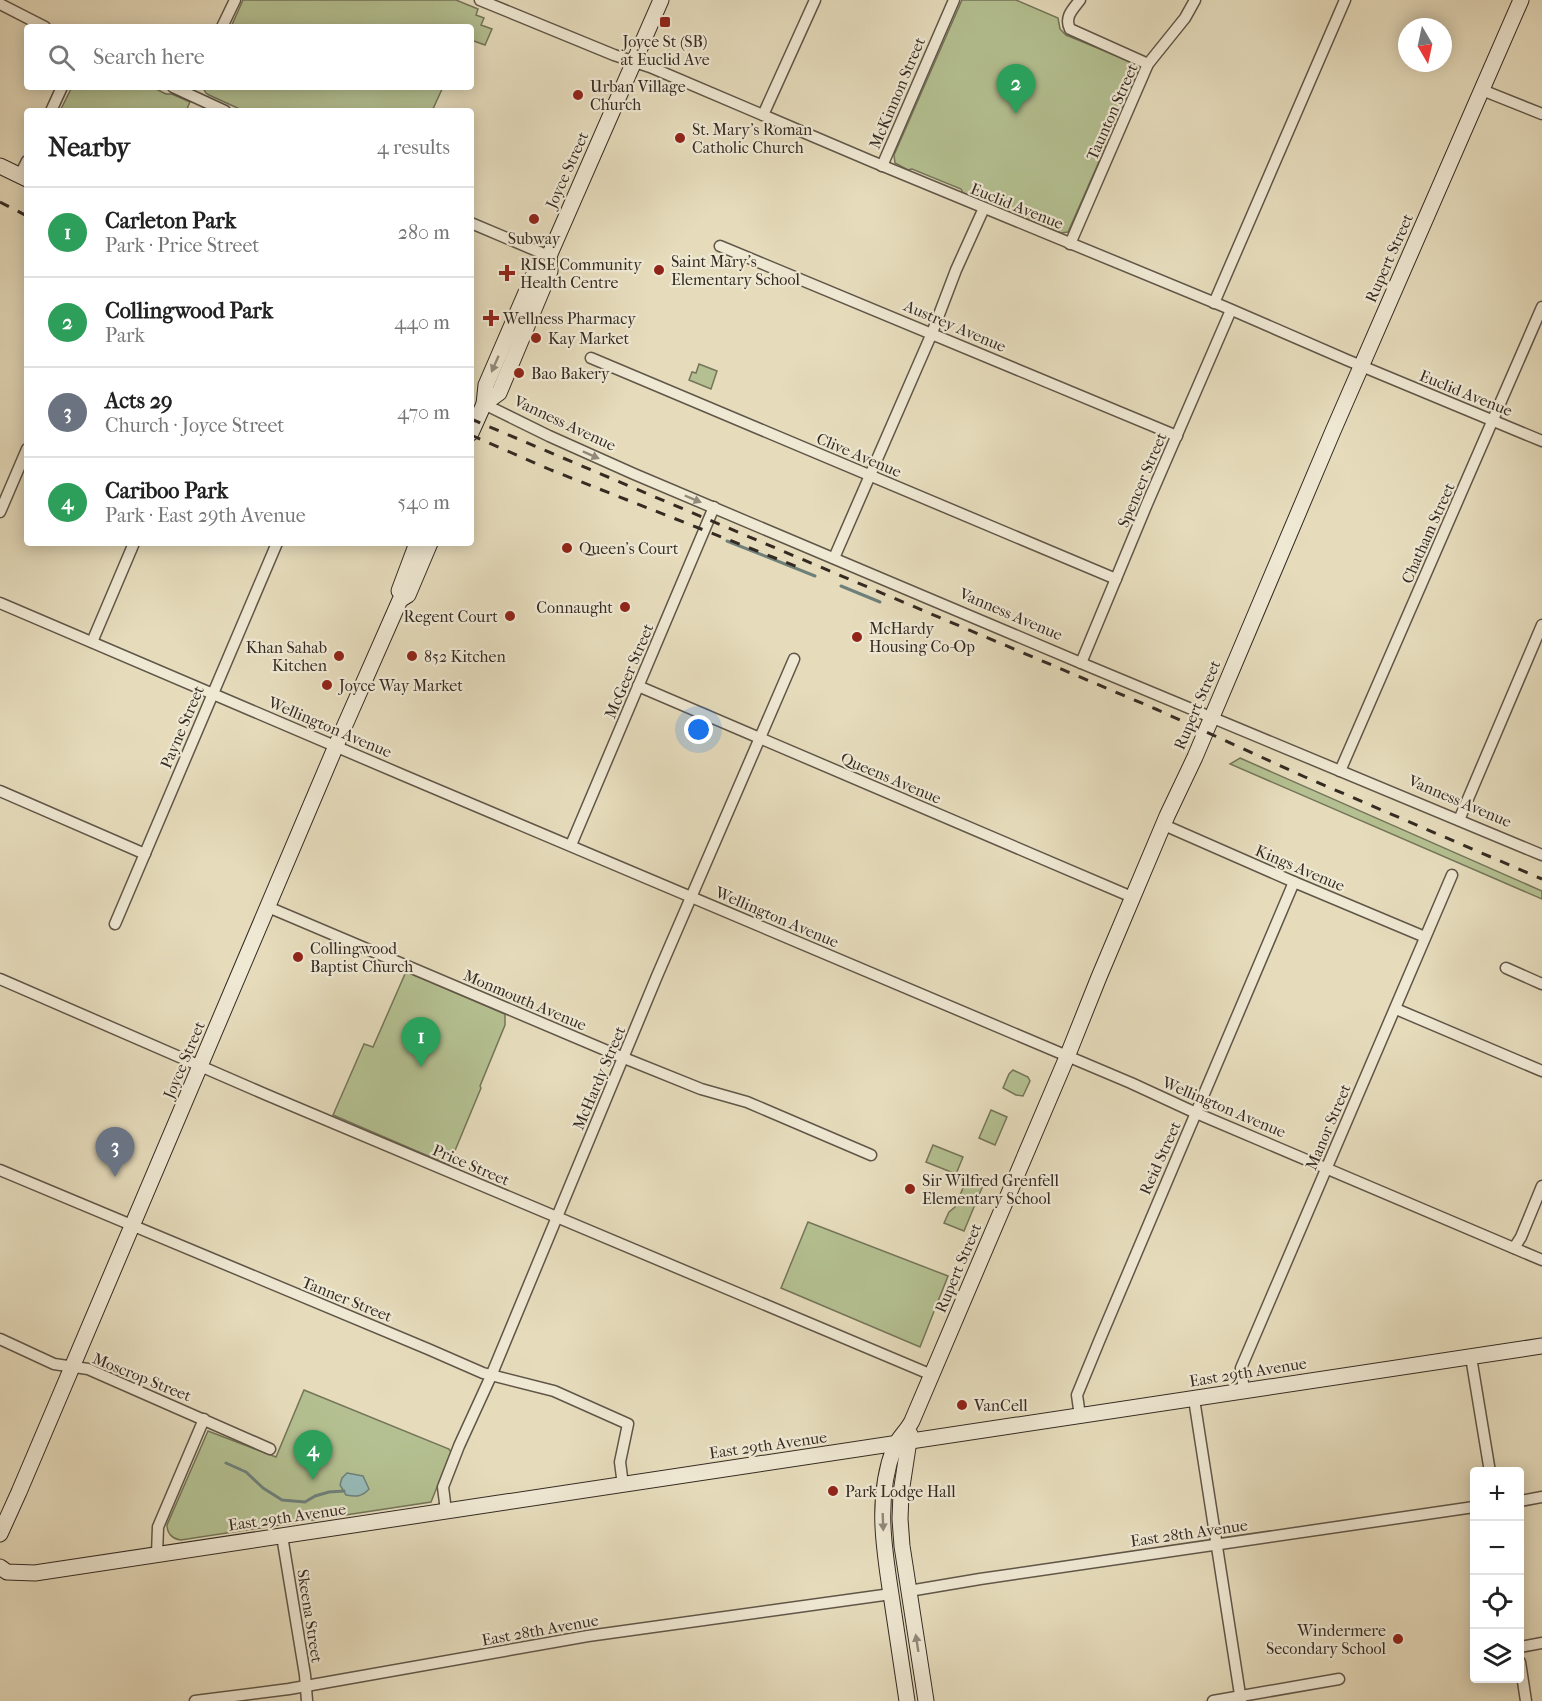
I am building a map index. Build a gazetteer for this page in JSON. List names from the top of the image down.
{
  "streets": {
    "street": [
      "McKinnon Street",
      "Taunton Street",
      "Joyce Street",
      "Euclid Avenue",
      "Rupert Street",
      "Austrey Avenue",
      "Vanness Avenue",
      "Clive Avenue",
      "Spencer Street",
      "Chatham Street",
      "McGeer Street",
      "Payne Street",
      "Wellington Avenue",
      "Queens Avenue",
      "Kings Avenue",
      "Monmouth Avenue",
      "McHardy Street",
      "Manor Street",
      "Reid Street",
      "Price Street",
      "Tanner Street",
      "East 29th Avenue",
      "Moscrop Street",
      "East 28th Avenue",
      "Skeena Street"
    ]
  },
  "crossings": [
    ["McKinnon Street", "Euclid Avenue"],
    ["Taunton Street", "Euclid Avenue"],
    ["Joyce Street", "Euclid Avenue"],
    ["Joyce Street", "Vanness Avenue"],
    ["Joyce Street", "Wellington Avenue"],
    ["Joyce Street", "Monmouth Avenue"],
    ["Joyce Street", "Price Street"],
    ["Joyce Street", "Tanner Street"],
    ["Joyce Street", "Moscrop Street"],
    ["Euclid Avenue", "Rupert Street"],
    ["Euclid Avenue", "Spencer Street"],
    ["Euclid Avenue", "Chatham Street"],
    ["Rupert Street", "Vanness Avenue"],
    ["Rupert Street", "Wellington Avenue"],
    ["Rupert Street", "Queens Avenue"],
    ["Rupert Street", "Kings Avenue"],
    ["Rupert Street", "Price Street"],
    ["Rupert Street", "East 29th Avenue"],
    ["Rupert Street", "East 28th Avenue"],
    ["Austrey Avenue", "Spencer Street"],
    ["Vanness Avenue", "Spencer Street"],
    ["Vanness Avenue", "Chatham Street"],
    ["Vanness Avenue", "McGeer Street"],
    ["Clive Avenue", "Spencer Street"],
    ["McGeer Street", "Wellington Avenue"],
    ["McGeer Street", "Queens Avenue"],
    ["Payne Street", "Wellington Avenue"],
    ["Wellington Avenue", "McHardy Street"],
    ["Wellington Avenue", "Manor Street"],
    ["Wellington Avenue", "Reid Street"],
    ["Queens Avenue", "McHardy Street"],
    ["Kings Avenue", "Manor Street"],
    ["Kings Avenue", "Reid Street"],
    ["Monmouth Avenue", "McHardy Street"],
    ["McHardy Street", "Price Street"],
    ["McHardy Street", "Tanner Street"],
    ["McHardy Street", "East 29th Avenue"],
    ["Manor Street", "East 29th Avenue"],
    ["Reid Street", "East 29th Avenue"],
    ["Tanner Street", "East 29th Avenue"],
    ["East 29th Avenue", "Skeena Street"],
    ["East 28th Avenue", "Skeena Street"]
  ],
  "places": {
    "transit": ["Joyce St (SB) at Euclid Ave"],
    "other": [
      "Urban Village Church",
      "St. Mary's Roman Catholic Church",
      "Subway",
      "Saint Mary's Elementary School",
      "Kay Market",
      "Bao Bakery",
      "Queen's Court",
      "Connaught",
      "Regent Court",
      "McHardy Housing Co-Op",
      "Khan Sahab Kitchen",
      "852 Kitchen",
      "Joyce Way Market",
      "Collingwood Baptist Church",
      "Sir Wilfred Grenfell Elementary School",
      "VanCell",
      "Park Lodge Hall",
      "Windermere Secondary School"
    ],
    "health": ["RISE Community Health Centre", "Wellness Pharmacy"]
  },
  "north": "bottom",
  "page": {
    "search": "Search here",
    "pins": [
      "2",
      "1",
      "3",
      "4"
    ],
    "heading": ["Nearby", "4 results"],
    "list": [
      {
        "mark": "1",
        "name": "Carleton Park",
        "note": "Park · Price Street",
        "value": "280 m"
      },
      {
        "mark": "2",
        "name": "Collingwood Park",
        "note": "Park",
        "value": "440 m"
      },
      {
        "mark": "3",
        "name": "Acts 29",
        "note": "Church · Joyce Street",
        "value": "470 m"
      },
      {
        "mark": "4",
        "name": "Cariboo Park",
        "note": "Park · East 29th Avenue",
        "value": "540 m"
      }
    ],
    "map_buttons": ["+", "−"]
  }
}
